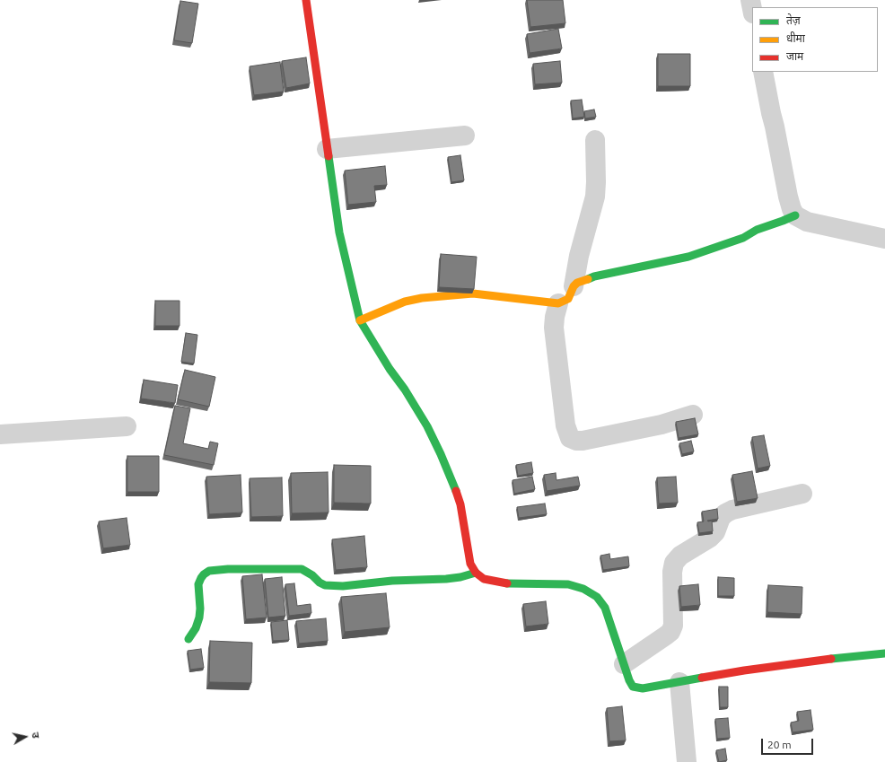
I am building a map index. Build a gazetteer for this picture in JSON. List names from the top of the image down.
{
  "legend": ["तेज़", "धीमा", "जाम"],
  "scale_bar": "20 m",
  "north": "right"
}
